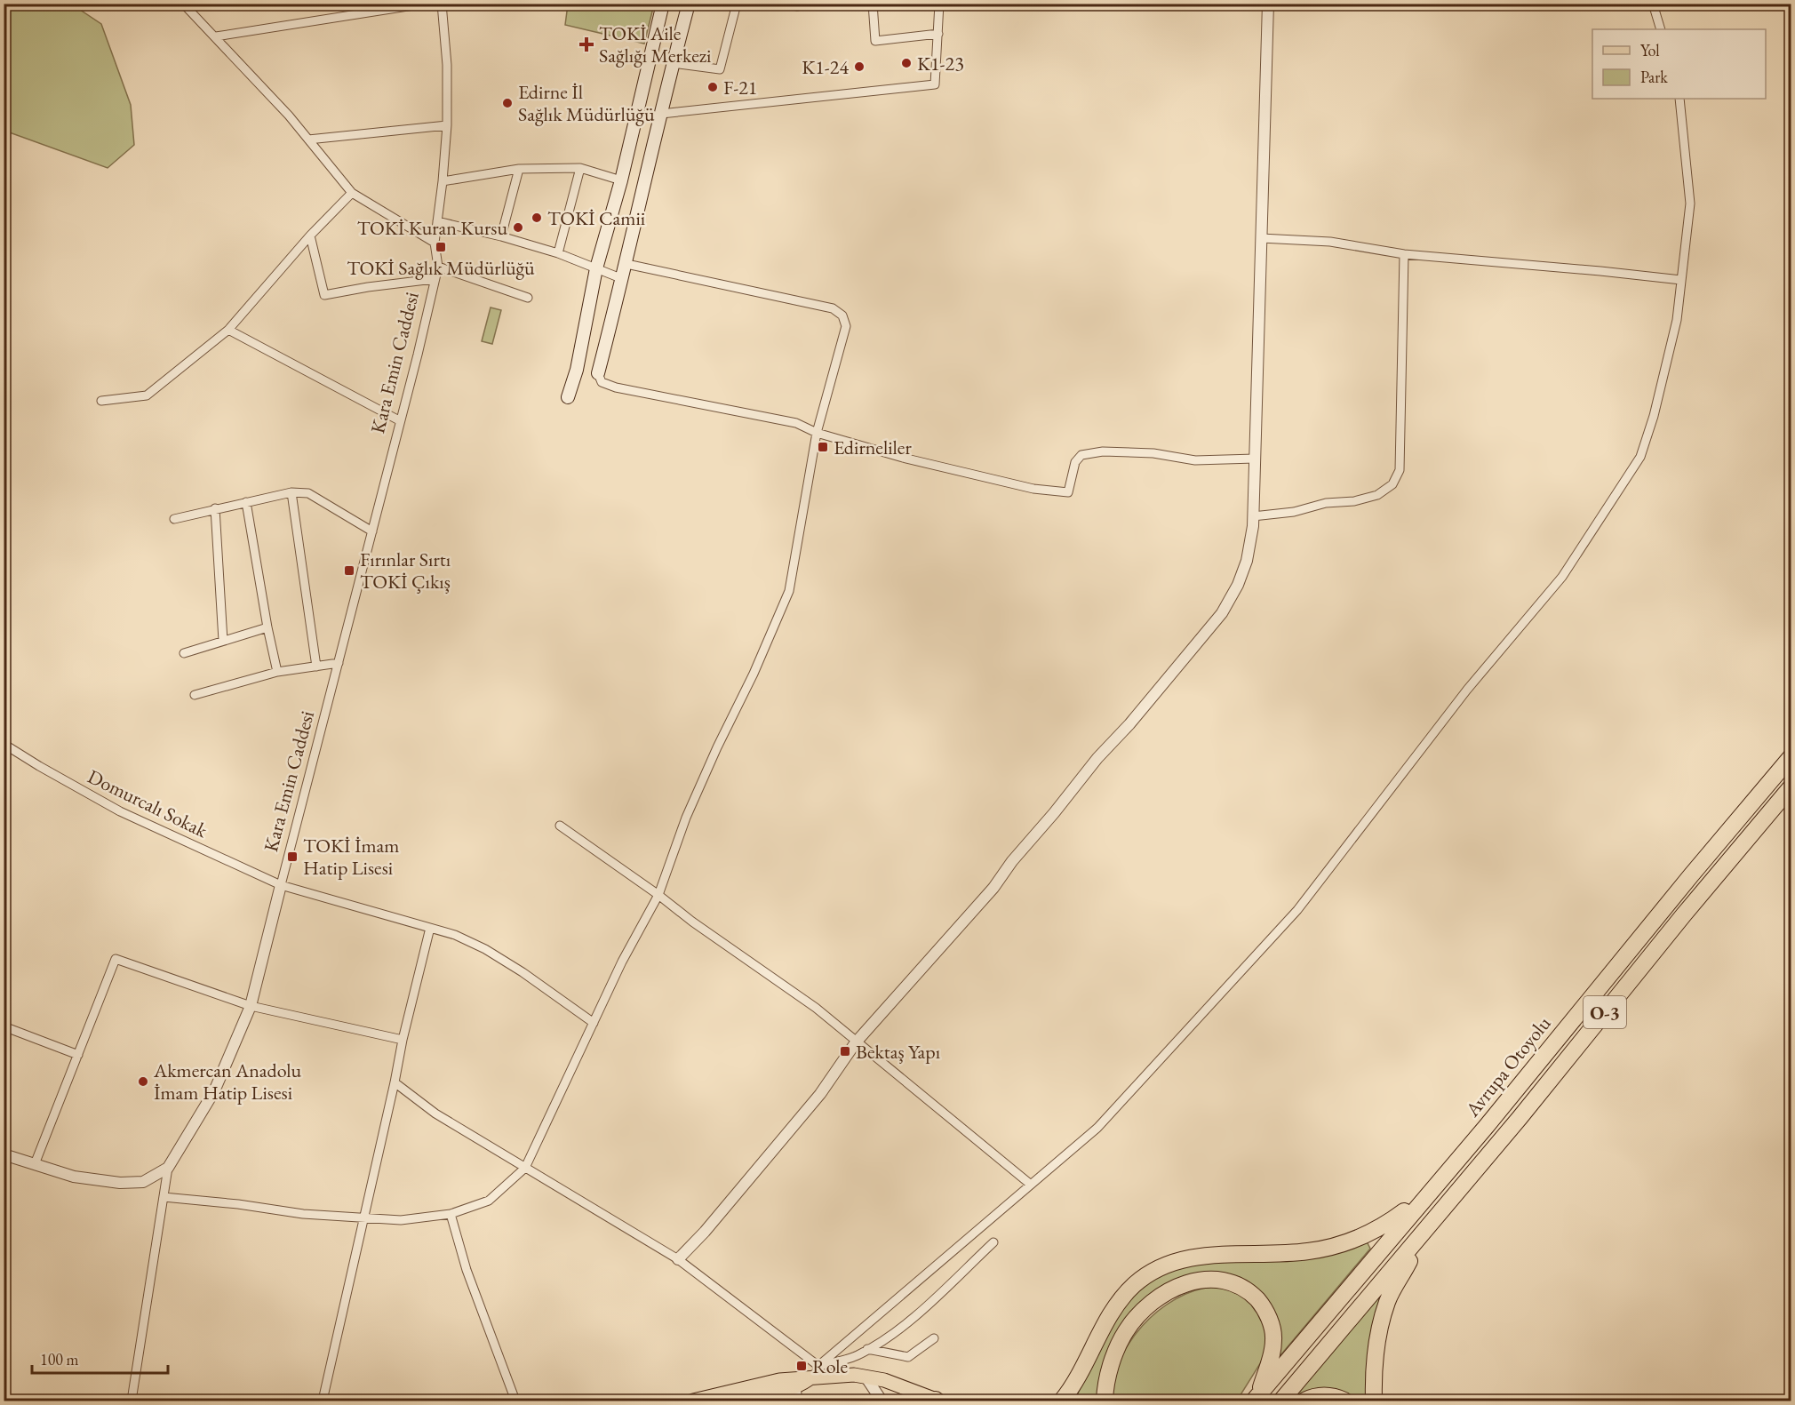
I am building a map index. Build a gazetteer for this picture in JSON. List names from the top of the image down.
{
  "streets": {
    "highway": ["O-3", "Avrupa Otoyolu"],
    "street": ["Kara Emin Caddesi", "Domurcalı Sokak"]
  },
  "crossings": [
    ["Kara Emin Caddesi", "Domurcalı Sokak"]
  ],
  "places": {
    "health": ["TOKİ Aile Sağlığı Merkezi"],
    "other": [
      "K1-23",
      "K1-24",
      "F-21",
      "Edirne İl Sağlık Müdürlüğü",
      "TOKİ Camii",
      "TOKİ Kuran Kursu",
      "Akmercan Anadolu İmam Hatip Lisesi"
    ],
    "transit": [
      "TOKİ Sağlık Müdürlüğü",
      "Edirneliler",
      "Fırınlar Sırtı TOKİ Çıkış",
      "TOKİ İmam Hatip Lisesi",
      "Bektaş Yapı",
      "Role"
    ]
  },
  "legend": ["Yol", "Park"],
  "scale_bar": "100 m"
}
